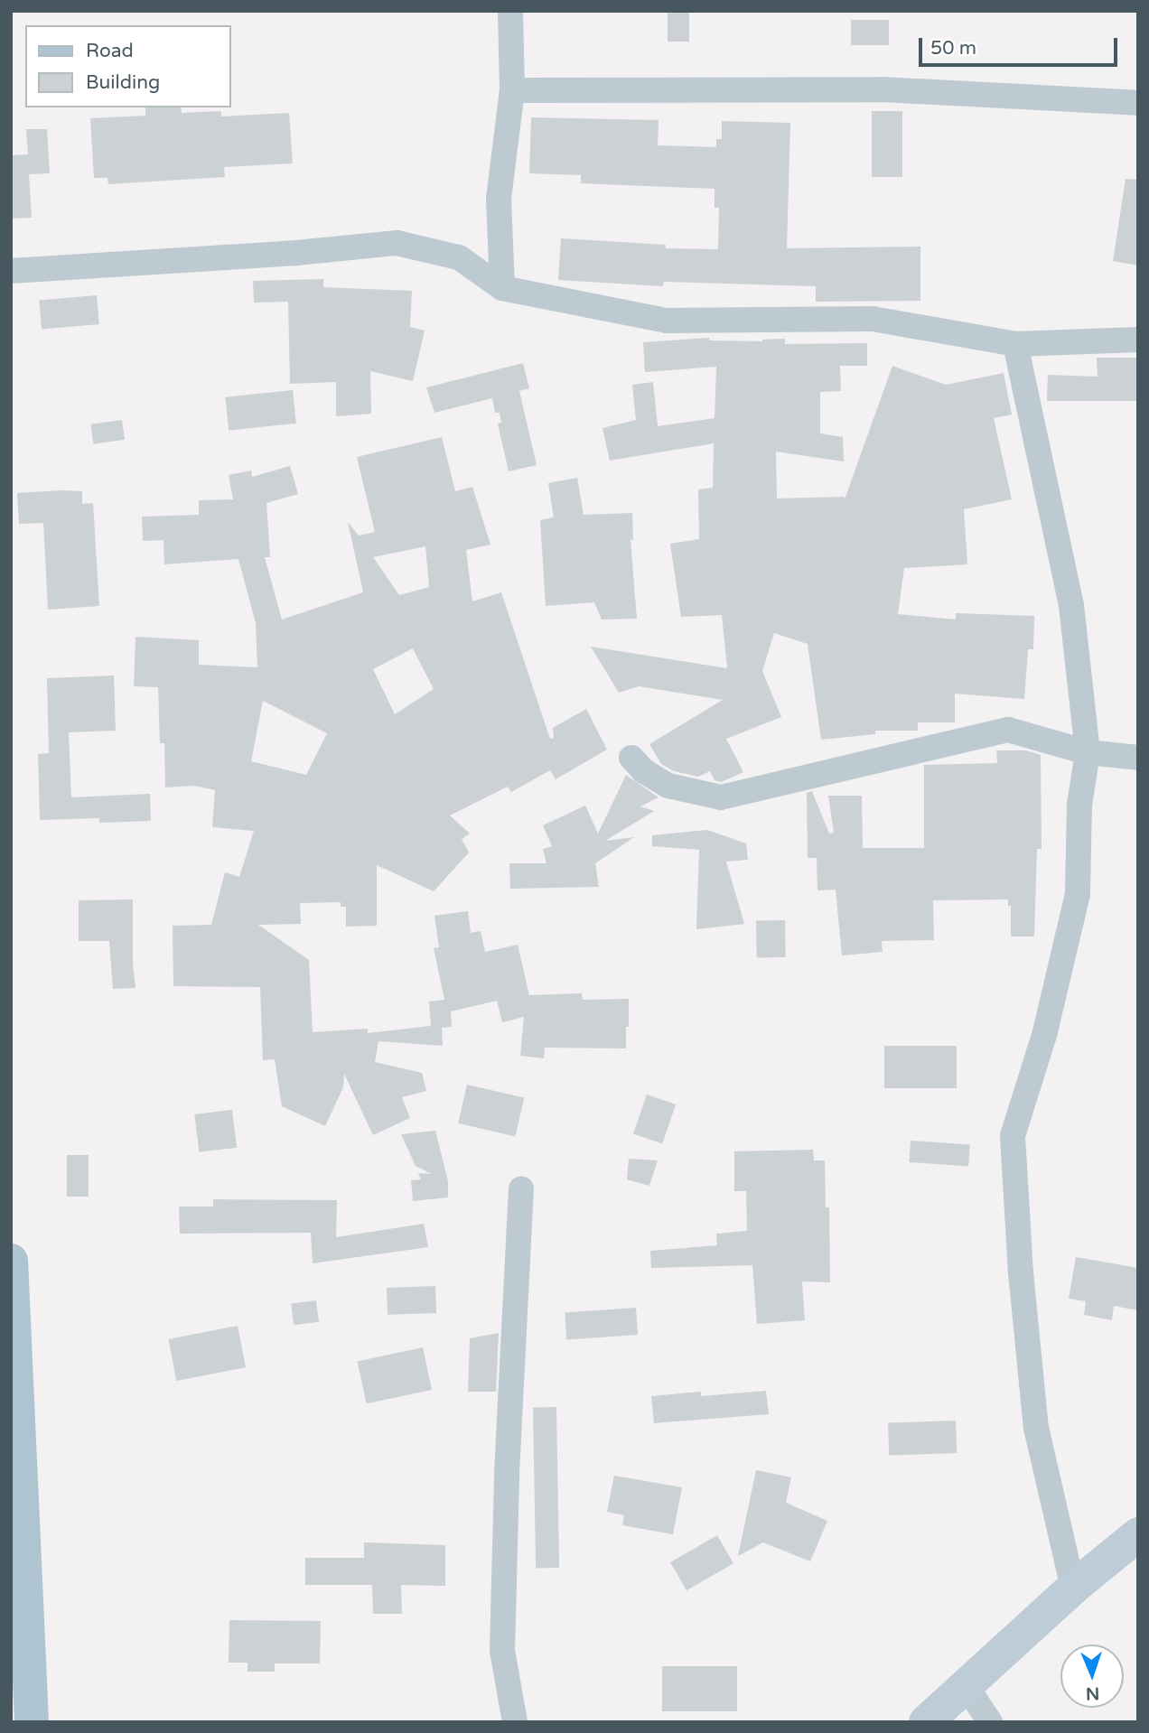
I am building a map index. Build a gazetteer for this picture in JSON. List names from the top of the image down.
{
  "legend": ["Road", "Building"],
  "scale_bar": "50 m",
  "north": "bottom"
}
